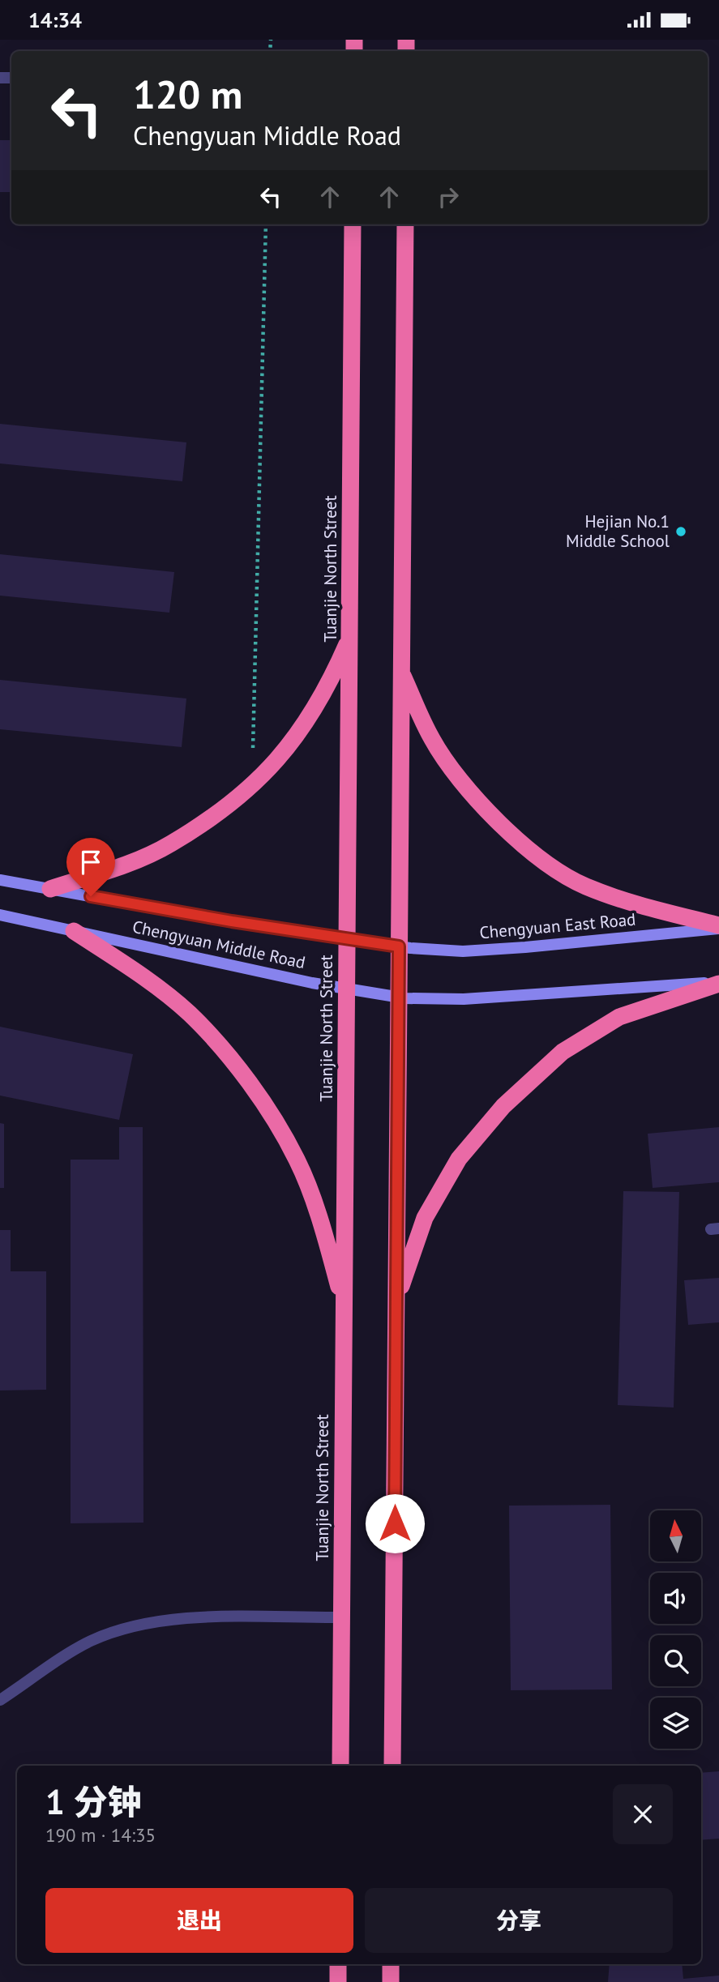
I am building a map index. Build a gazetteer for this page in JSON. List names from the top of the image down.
{
  "streets": {
    "highway": ["Tuanjie North Street"],
    "main road": ["Chengyuan East Road", "Chengyuan Middle Road"]
  },
  "crossings": [
    ["Tuanjie North Street", "Chengyuan Middle Road"],
    ["Chengyuan East Road", "Chengyuan Middle Road"]
  ],
  "places": ["Hejian No.1 Middle School"],
  "north": "top",
  "page": {
    "status": "14:34",
    "turn": ["120 m", "Chengyuan Middle Road"],
    "heading": ["1 分钟", "190 m · 14:35"],
    "buttons": ["退出", "分享"]
  }
}
